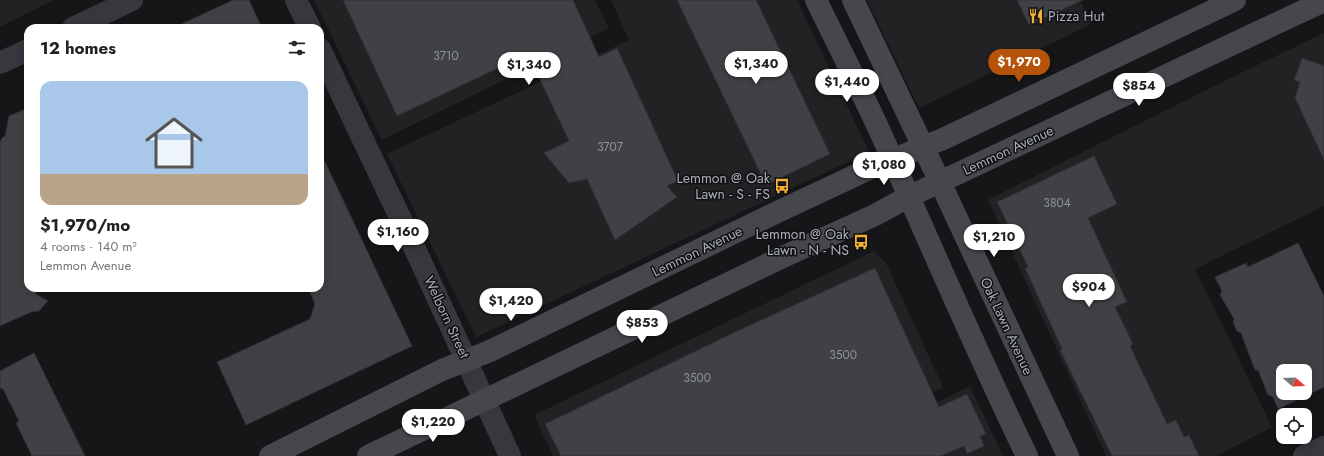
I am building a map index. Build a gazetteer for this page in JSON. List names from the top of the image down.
{
  "streets": {
    "main road": ["Lemmon Avenue", "Oak Lawn Avenue"],
    "street": ["Welborn Street"]
  },
  "crossings": [
    ["Lemmon Avenue", "Welborn Street"],
    ["Lemmon Avenue", "Oak Lawn Avenue"]
  ],
  "places": {
    "restaurant": ["Pizza Hut"],
    "bus stop": ["Lemmon @ Oak Lawn - S - FS", "Lemmon @ Oak Lawn - N - NS"]
  },
  "house_numbers": [
    "3710",
    "3707",
    "3804",
    "3500",
    "3500"
  ],
  "north": "right",
  "page": {
    "heading": "12 homes",
    "price": [
      "$1,970",
      "$1,340",
      "$1,340",
      "$1,440",
      "$854",
      "$1,080",
      "$1,160",
      "$1,210",
      "$904",
      "$1,420",
      "$853",
      "$1,220"
    ],
    "list": [
      {
        "name": "$1,970/mo",
        "note": "4 rooms · 140 m² · Lemmon Avenue"
      }
    ]
  }
}
